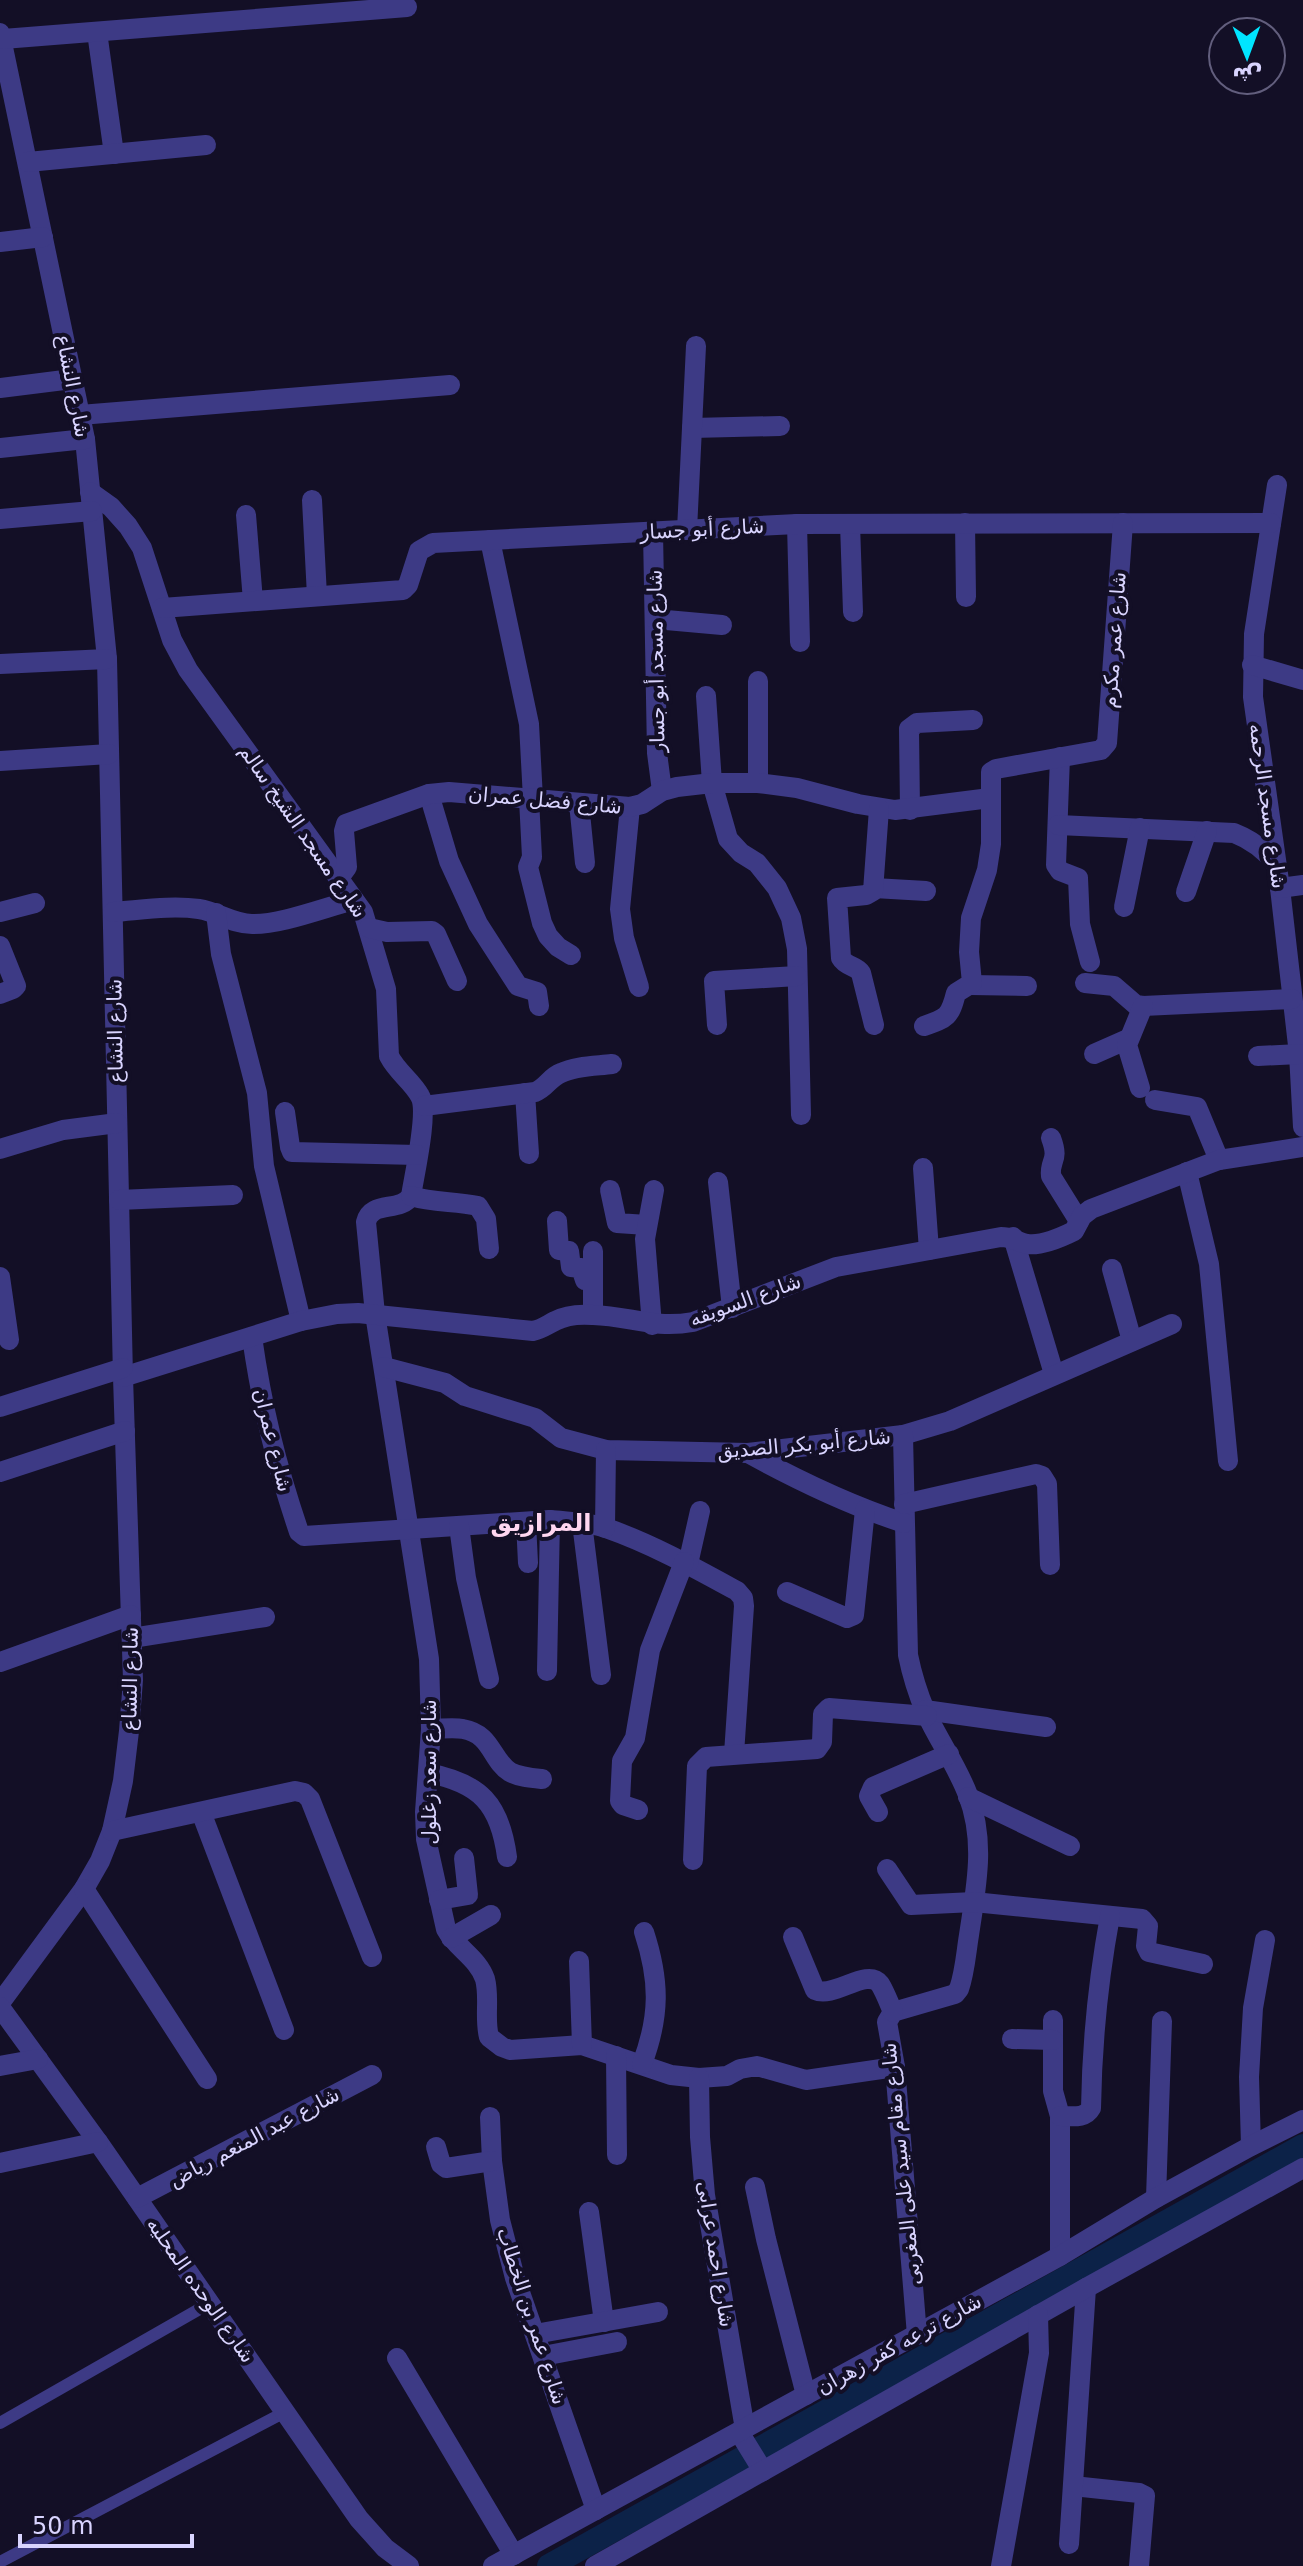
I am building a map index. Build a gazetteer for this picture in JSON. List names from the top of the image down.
{
  "streets": {
    "street": [
      "شارع النشاع",
      "شارع أبو جسار",
      "شارع عمر مكرم",
      "شارع مسجد أبو جسار",
      "شارع فضل عمران",
      "شارع مسجد الرحمه",
      "شارع مسجد الشيخ سالم",
      "شارع السويقه",
      "شارع عمران",
      "شارع أبو بكر الصديق",
      "شارع سعد زغلول",
      "شارع عبد المنعم رياض",
      "شارع مقام سيد على المغربى",
      "شارع احمد عرابى",
      "شارع الوحده المحليه",
      "شارع عمر بن الخطاب",
      "شارع ترعه كفر زهران"
    ]
  },
  "crossings": [
    ["شارع النشاع", "شارع مسجد الشيخ سالم"],
    ["شارع النشاع", "شارع السويقه"],
    ["شارع النشاع", "شارع الوحده المحليه"],
    ["شارع أبو جسار", "شارع عمر مكرم"],
    ["شارع أبو جسار", "شارع مسجد أبو جسار"],
    ["شارع أبو جسار", "شارع مسجد الرحمه"],
    ["شارع أبو جسار", "شارع مسجد الشيخ سالم"],
    ["شارع مسجد أبو جسار", "شارع فضل عمران"],
    ["شارع فضل عمران", "شارع مسجد الشيخ سالم"],
    ["شارع السويقه", "شارع عمران"],
    ["شارع السويقه", "شارع سعد زغلول"],
    ["شارع عمران", "شارع سعد زغلول"],
    ["شارع أبو بكر الصديق", "شارع سعد زغلول"],
    ["شارع أبو بكر الصديق", "شارع مقام سيد على المغربى"],
    ["شارع سعد زغلول", "شارع مقام سيد على المغربى"],
    ["شارع سعد زغلول", "شارع احمد عرابى"],
    ["شارع عبد المنعم رياض", "شارع الوحده المحليه"],
    ["شارع مقام سيد على المغربى", "شارع ترعه كفر زهران"],
    ["شارع احمد عرابى", "شارع ترعه كفر زهران"],
    ["شارع عمر بن الخطاب", "شارع ترعه كفر زهران"]
  ],
  "districts": ["المرازيق"],
  "scale_bar": "50 m",
  "north": "bottom"
}
